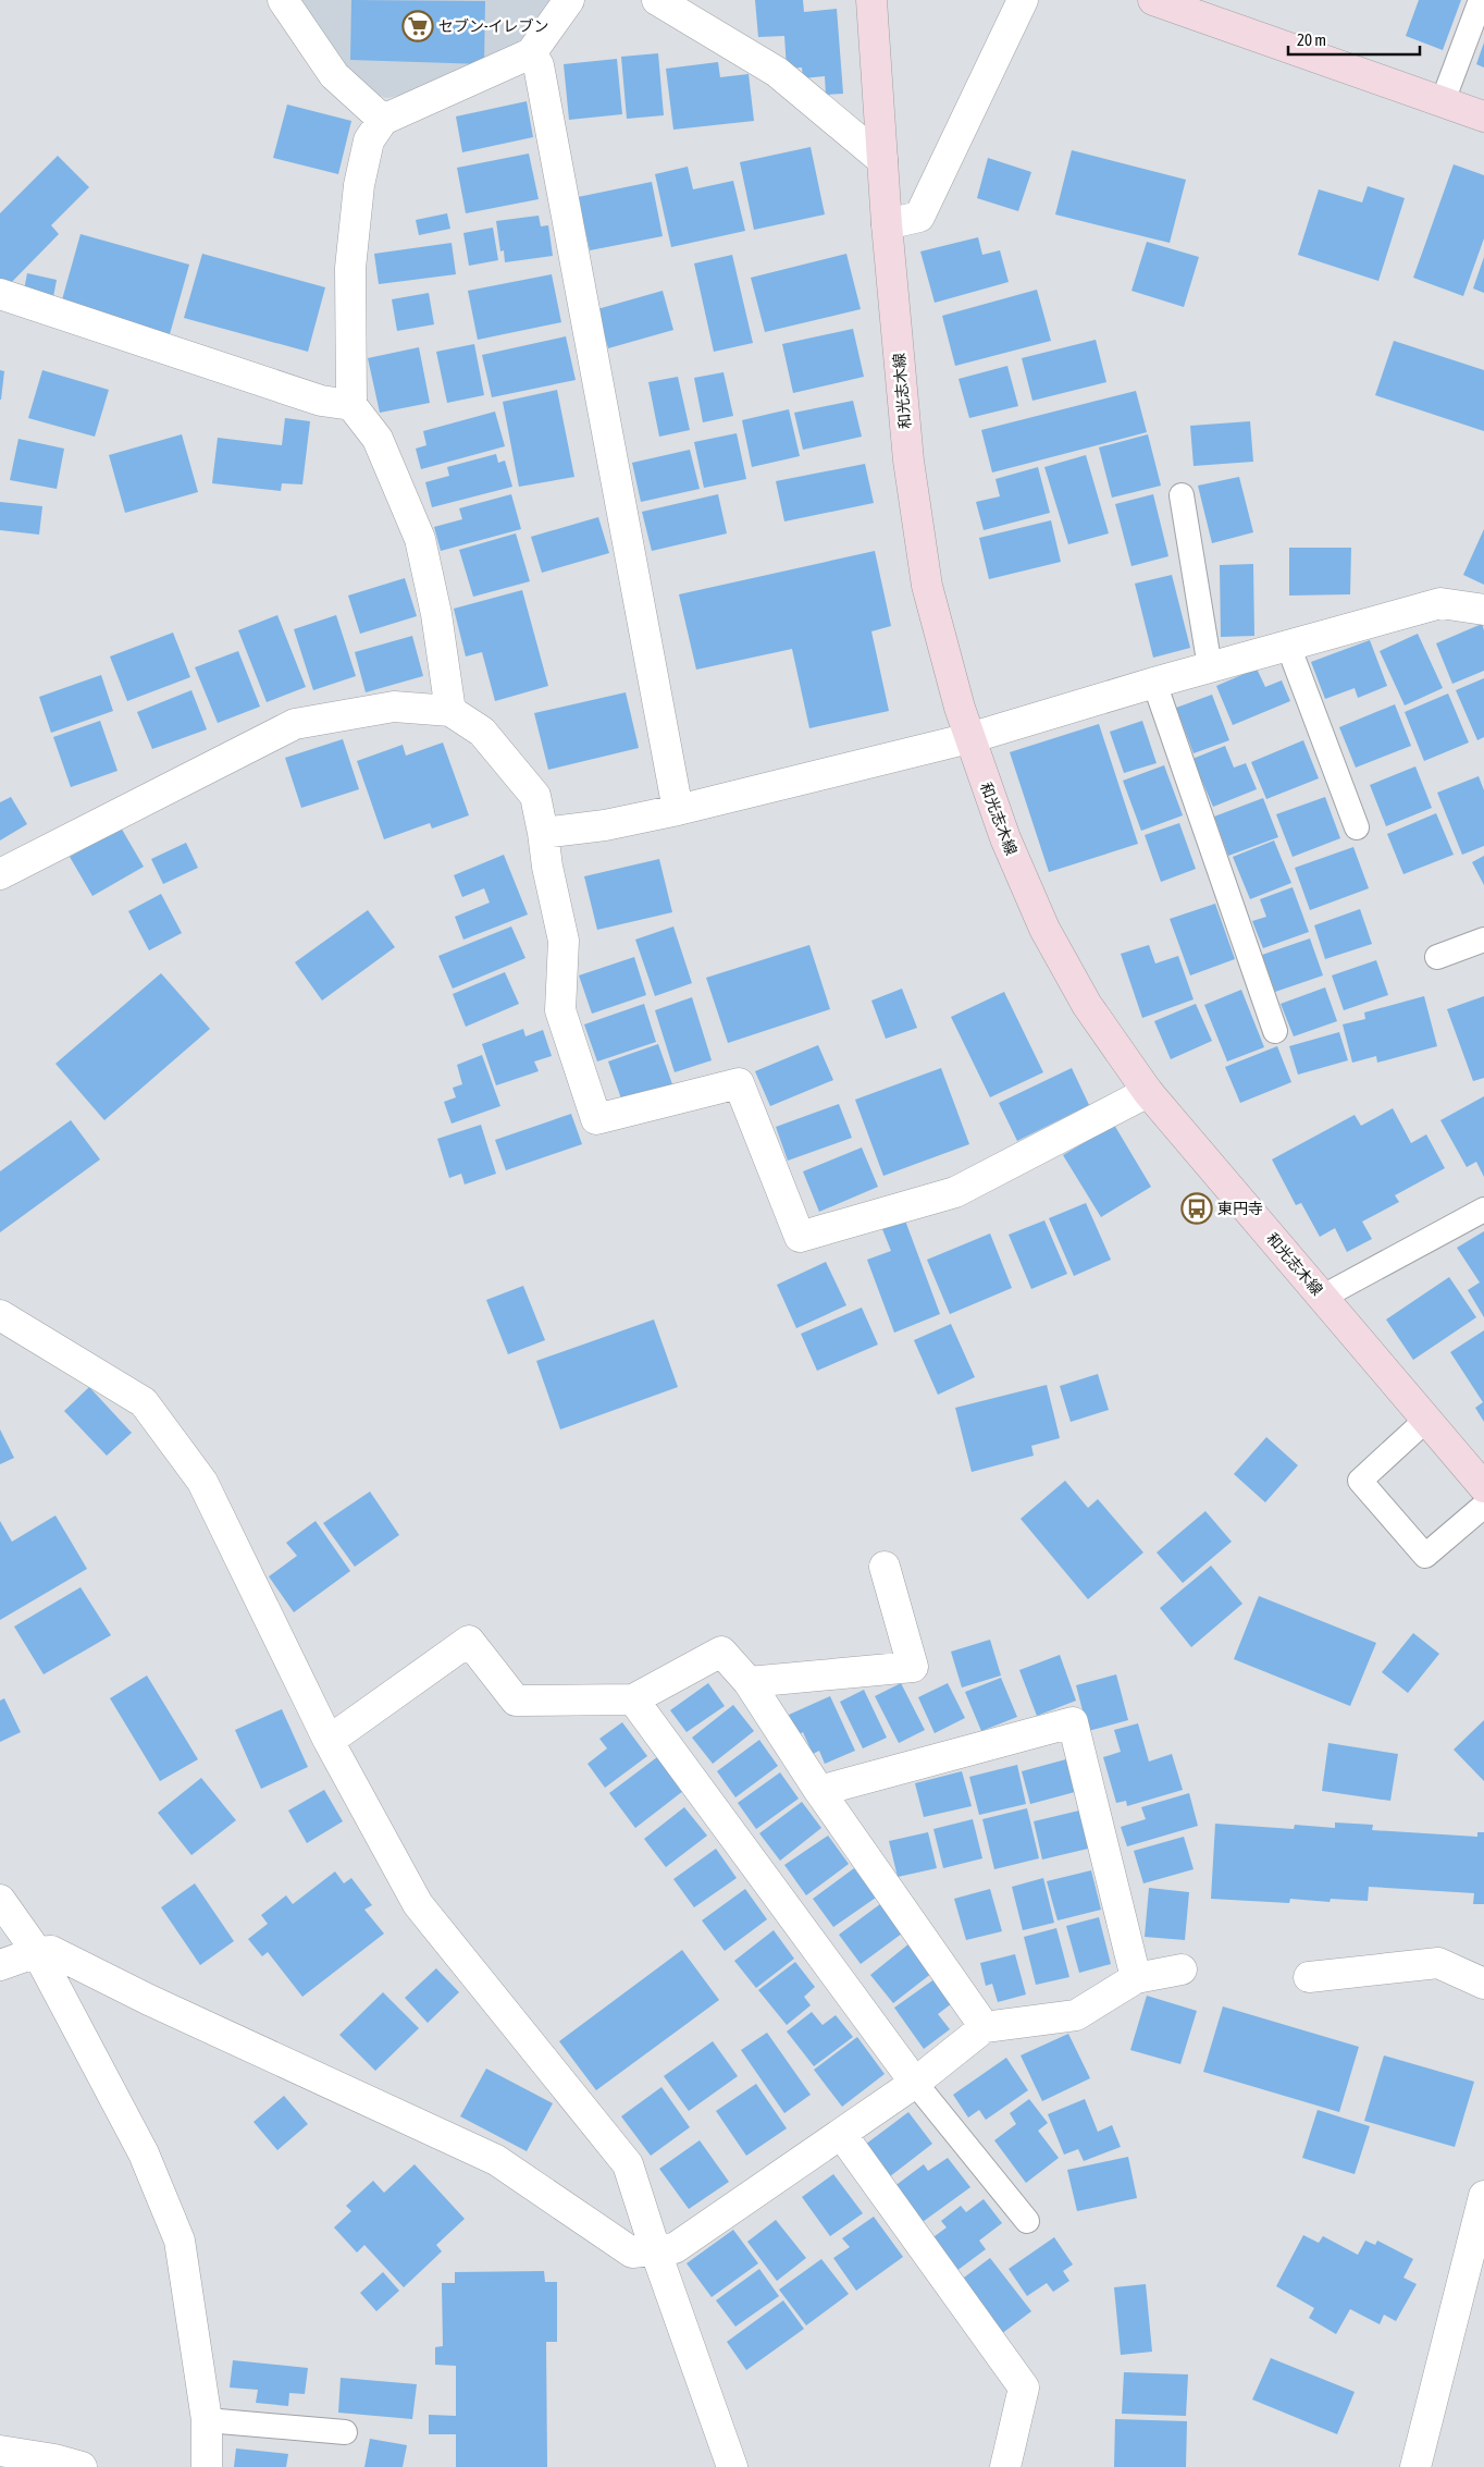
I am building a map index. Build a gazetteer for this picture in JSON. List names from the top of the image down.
{
  "streets": {
    "main road": ["和光志木線"]
  },
  "places": {
    "supermarket": ["セブン-イレブン"],
    "bus stop": ["東円寺"]
  },
  "scale_bar": "20 m"
}
